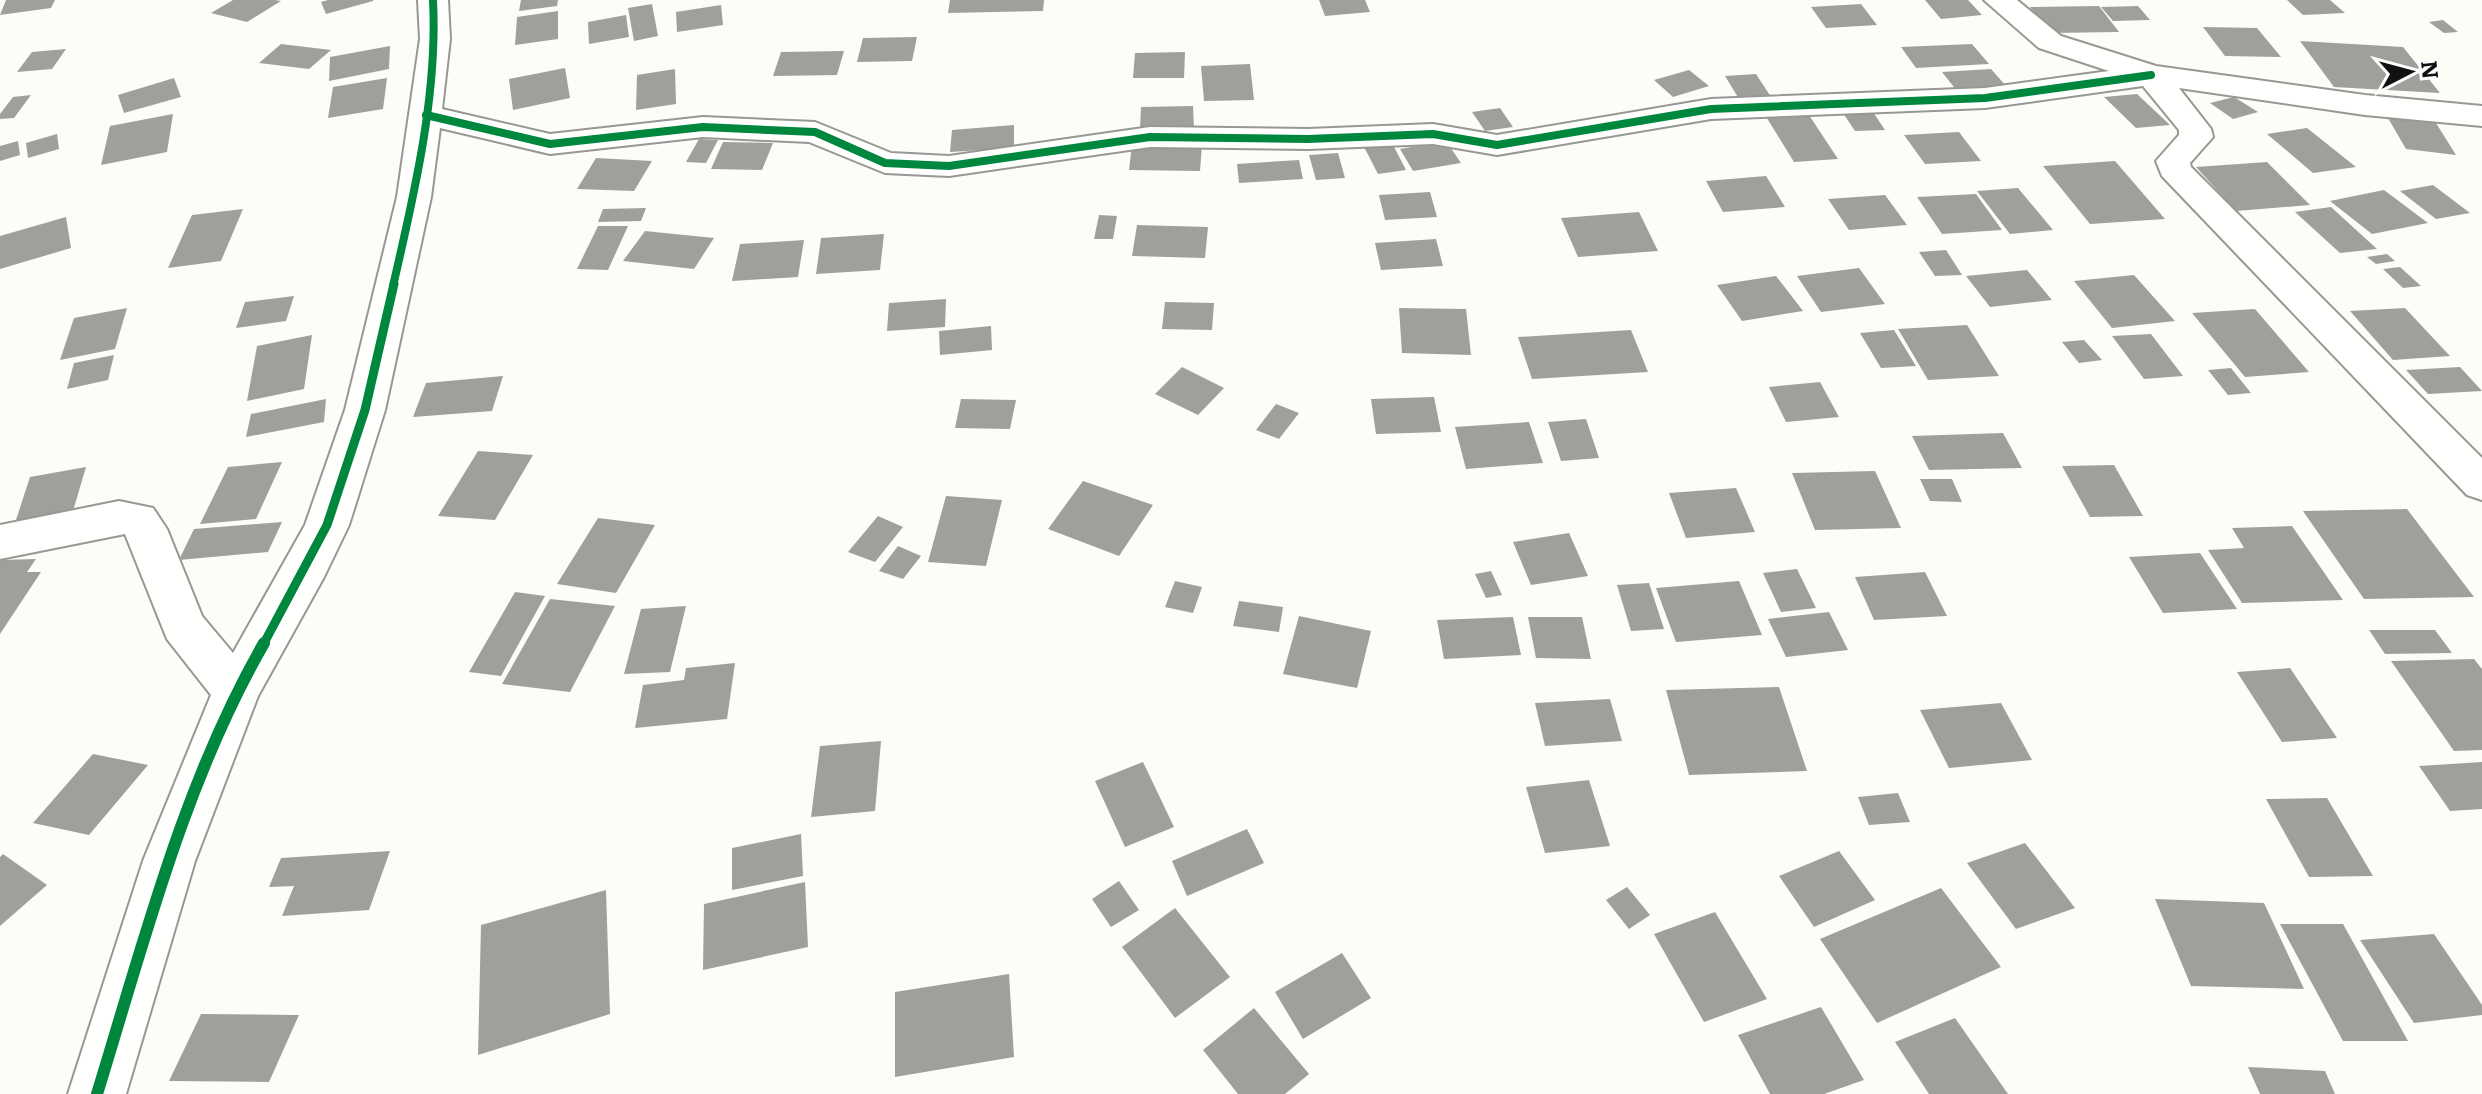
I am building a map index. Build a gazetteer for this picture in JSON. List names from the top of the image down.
{
  "north": "right"
}
